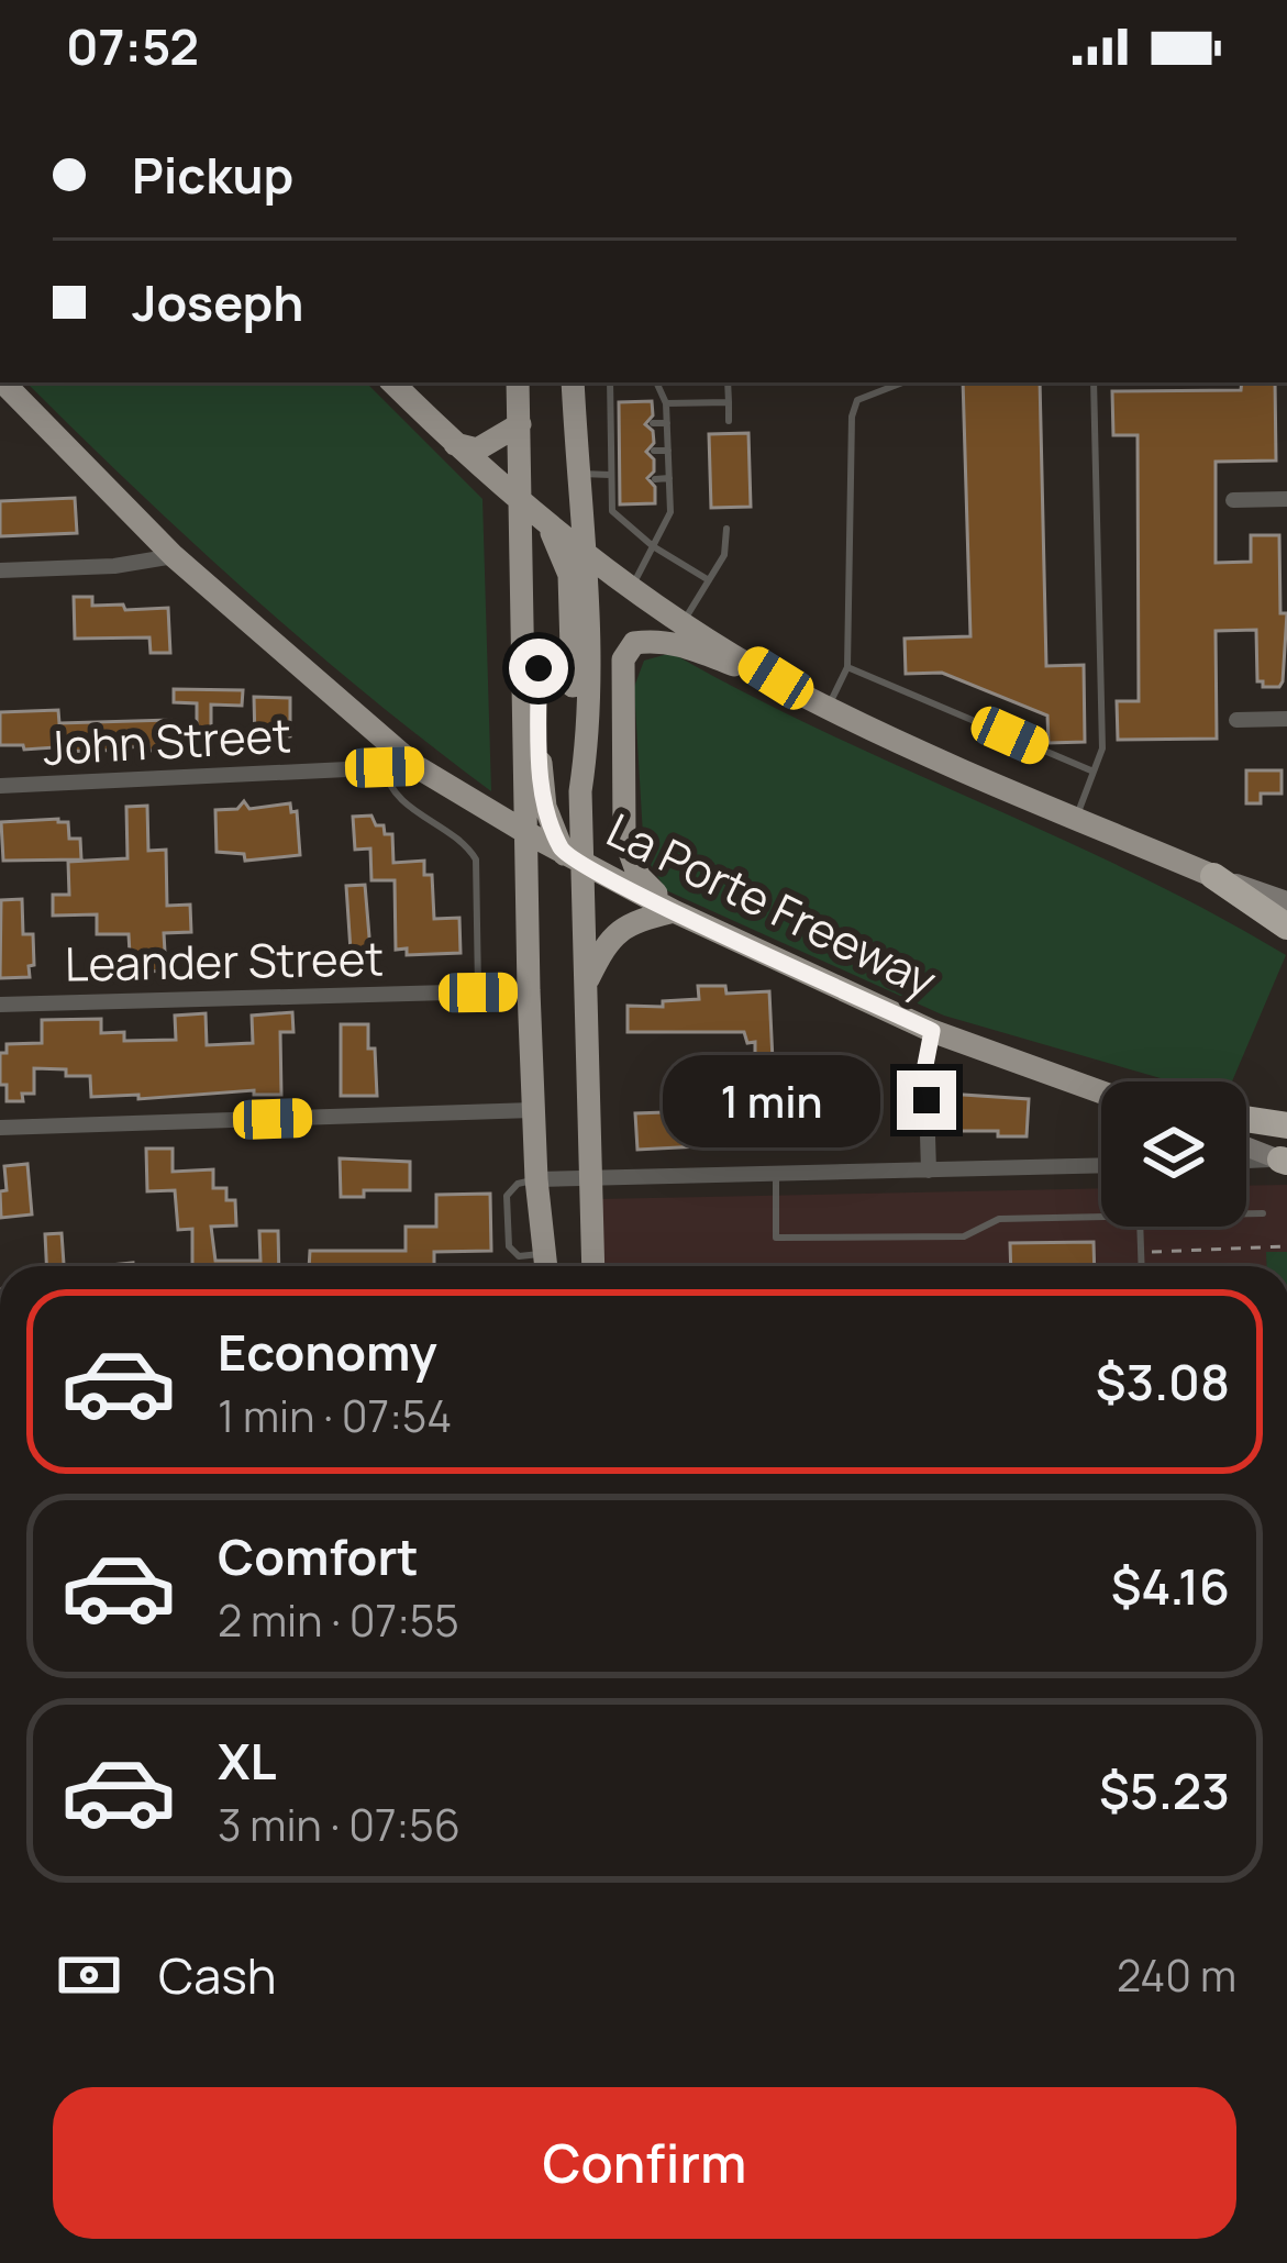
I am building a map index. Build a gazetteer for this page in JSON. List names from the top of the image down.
{
  "streets": {
    "main road": ["La Porte Freeway"],
    "street": ["John Street", "Leander Street"]
  },
  "crossings": [
    ["John Street", "La Porte Freeway"]
  ],
  "page": {
    "status": "07:52",
    "banner": ["Pickup", "Joseph"],
    "bubble": "1 min",
    "list": [
      {
        "name": "Economy",
        "note": "1 min · 07:54",
        "value": "$3.08"
      },
      {
        "name": "Comfort",
        "note": "2 min · 07:55",
        "value": "$4.16"
      },
      {
        "name": "XL",
        "note": "3 min · 07:56",
        "value": "$5.23"
      }
    ],
    "pay": ["Cash", "240 m"],
    "buttons": "Confirm"
  }
}
